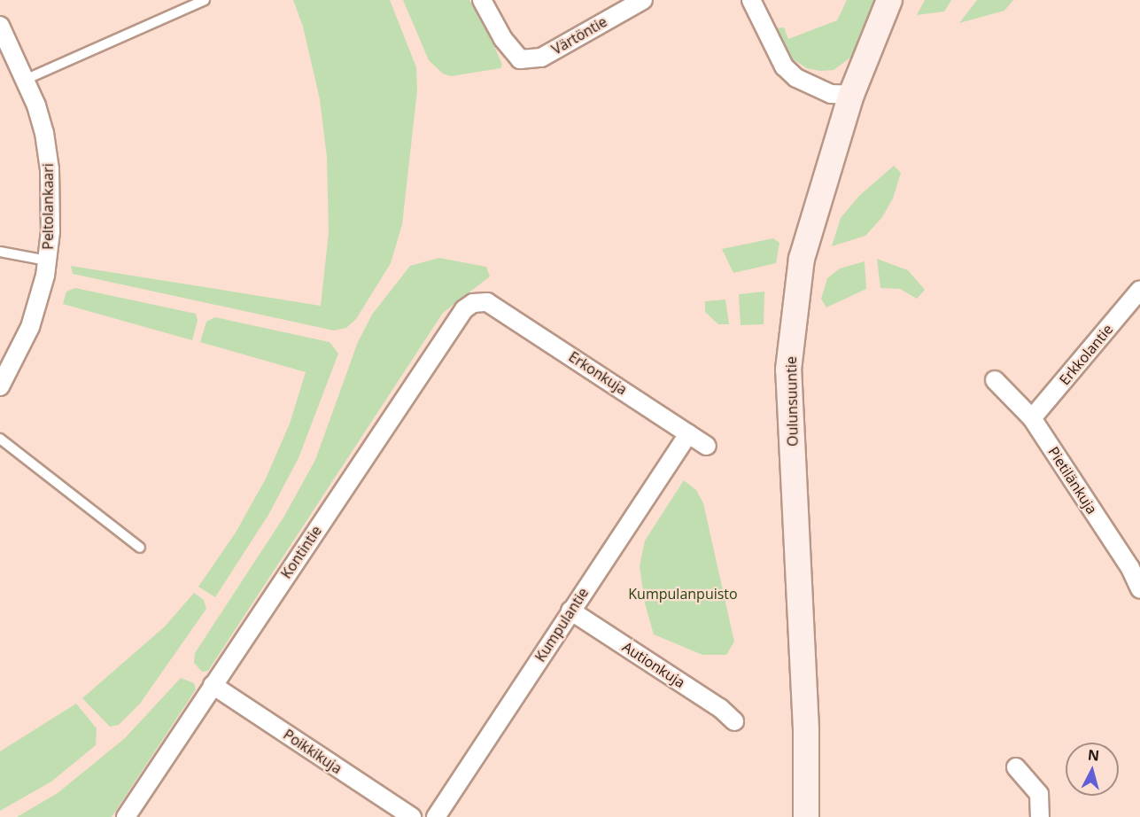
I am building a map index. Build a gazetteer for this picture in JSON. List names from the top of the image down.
{
  "streets": {
    "main road": ["Oulunsuuntie"],
    "street": [
      "Värtöntie",
      "Peltolankaari",
      "Erkkolantie",
      "Erkonkuja",
      "Pietilänkuja",
      "Kontintie",
      "Kumpulantie",
      "Autionkuja",
      "Poikkikuja"
    ]
  },
  "crossings": [
    ["Erkkolantie", "Pietilänkuja"],
    ["Erkonkuja", "Kontintie"],
    ["Erkonkuja", "Kumpulantie"],
    ["Kontintie", "Poikkikuja"],
    ["Kumpulantie", "Autionkuja"]
  ],
  "parks": ["Kumpulanpuisto"],
  "north": "top"
}
